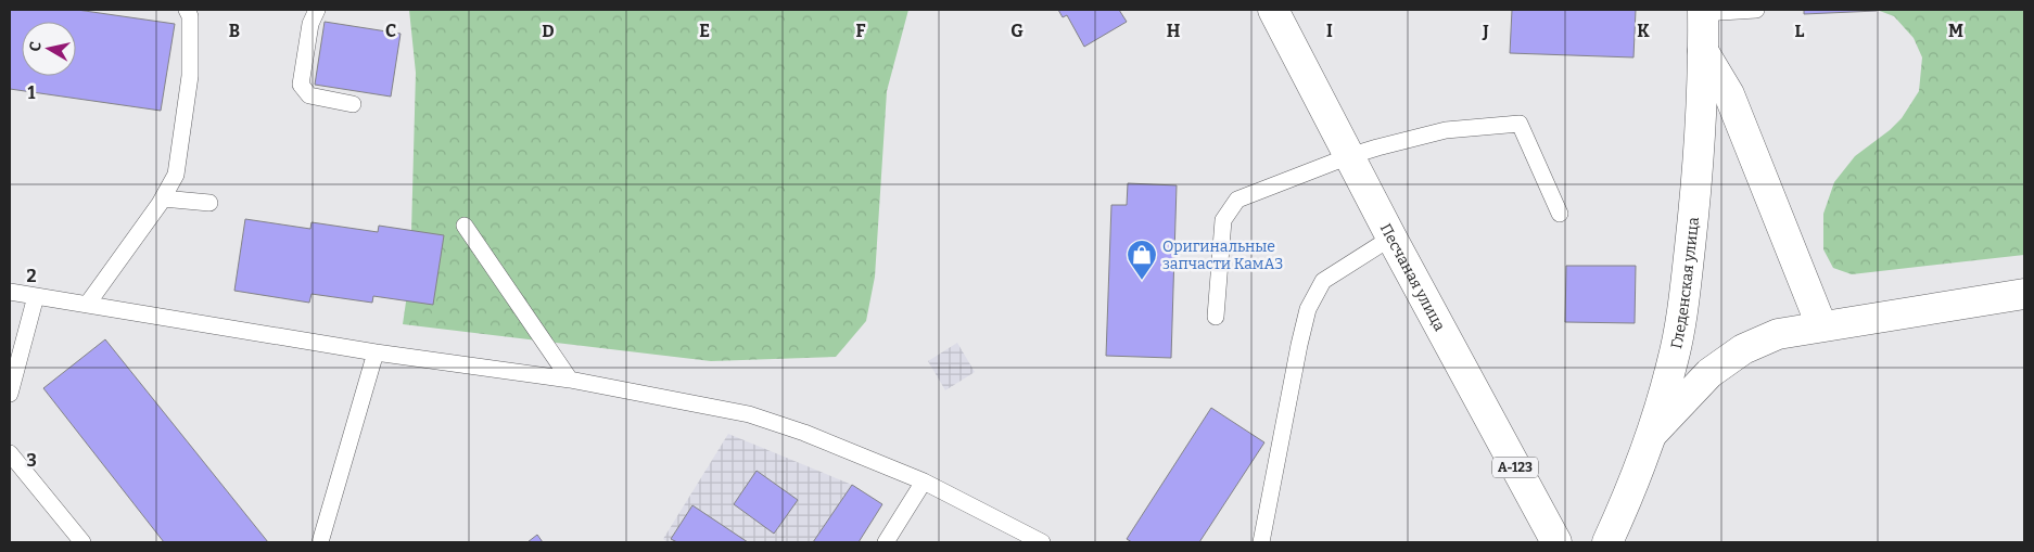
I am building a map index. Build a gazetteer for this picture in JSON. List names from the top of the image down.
{
  "streets": {
    "main road": ["Песчаная улица", "Гледенская улица", "А-123"]
  },
  "places": {
    "shop": ["Оригинальные запчасти КамАЗ"]
  },
  "north": "left",
  "grid": {
    "columns": [
      "B",
      "C",
      "D",
      "E",
      "F",
      "G",
      "H",
      "I",
      "J",
      "K",
      "L",
      "M"
    ],
    "rows": ["1", "2", "3"]
  }
}
